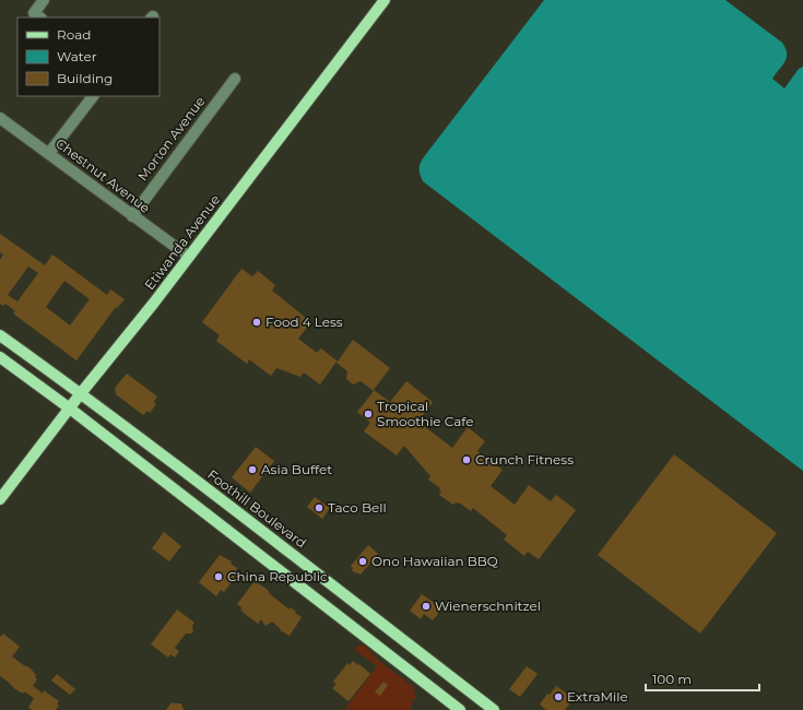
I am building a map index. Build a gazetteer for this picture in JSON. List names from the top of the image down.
{
  "streets": {
    "main road": ["Etiwanda Avenue", "Foothill Boulevard"],
    "street": ["Morton Avenue", "Chestnut Avenue"]
  },
  "crossings": [
    ["Morton Avenue", "Chestnut Avenue"],
    ["Chestnut Avenue", "Etiwanda Avenue"],
    ["Etiwanda Avenue", "Foothill Boulevard"]
  ],
  "places": [
    "Food 4 Less",
    "Tropical Smoothie Cafe",
    "Crunch Fitness",
    "Asia Buffet",
    "Taco Bell",
    "Ono Hawaiian BBQ",
    "China Republic",
    "Wienerschnitzel",
    "ExtraMile"
  ],
  "legend": ["Road", "Water", "Building"],
  "scale_bar": "100 m"
}
